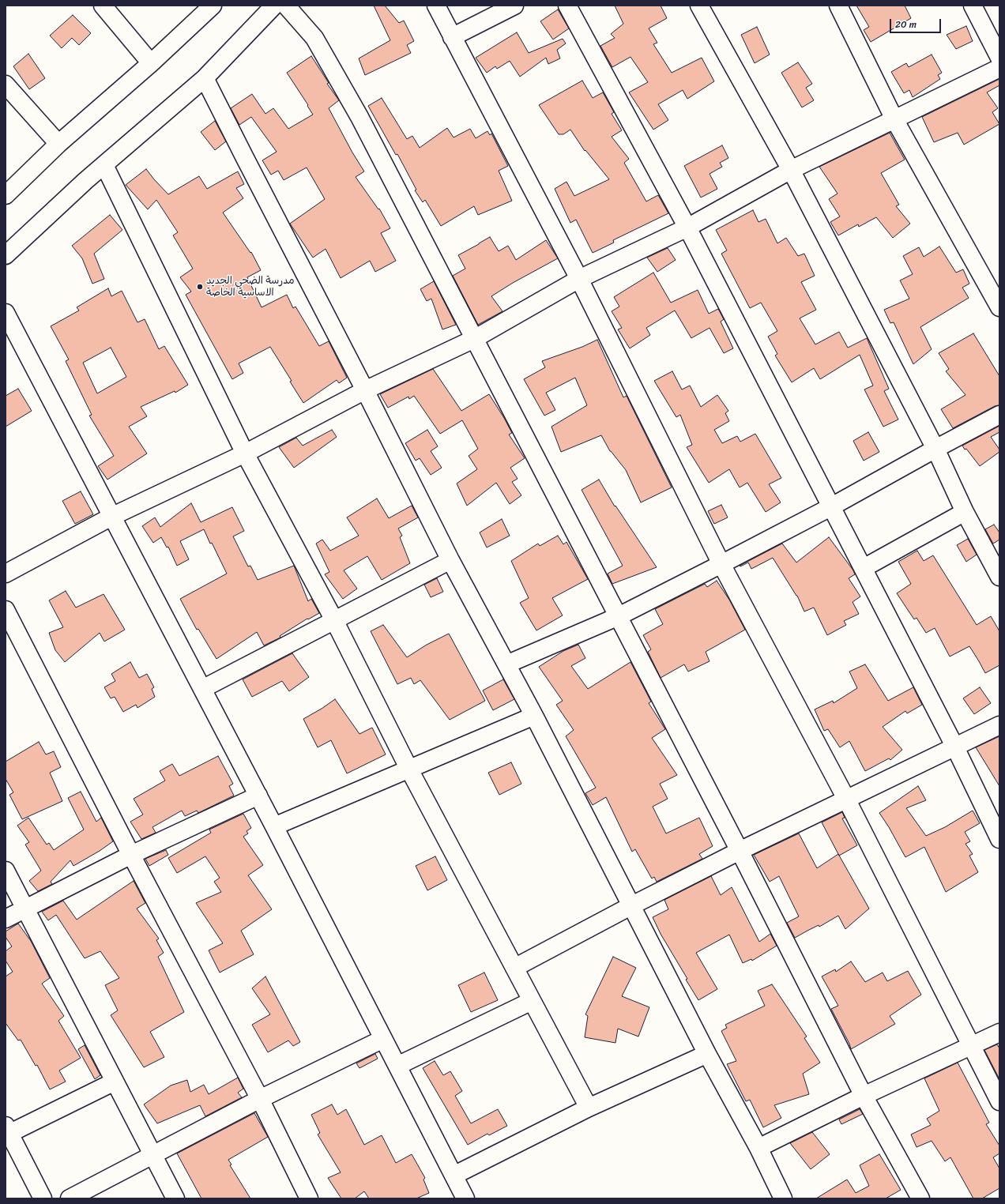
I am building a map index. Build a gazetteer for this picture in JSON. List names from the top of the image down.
{
  "places": ["مدرسة الضحي الجديد الاساسية الخاصة"],
  "scale_bar": "20 m"
}
